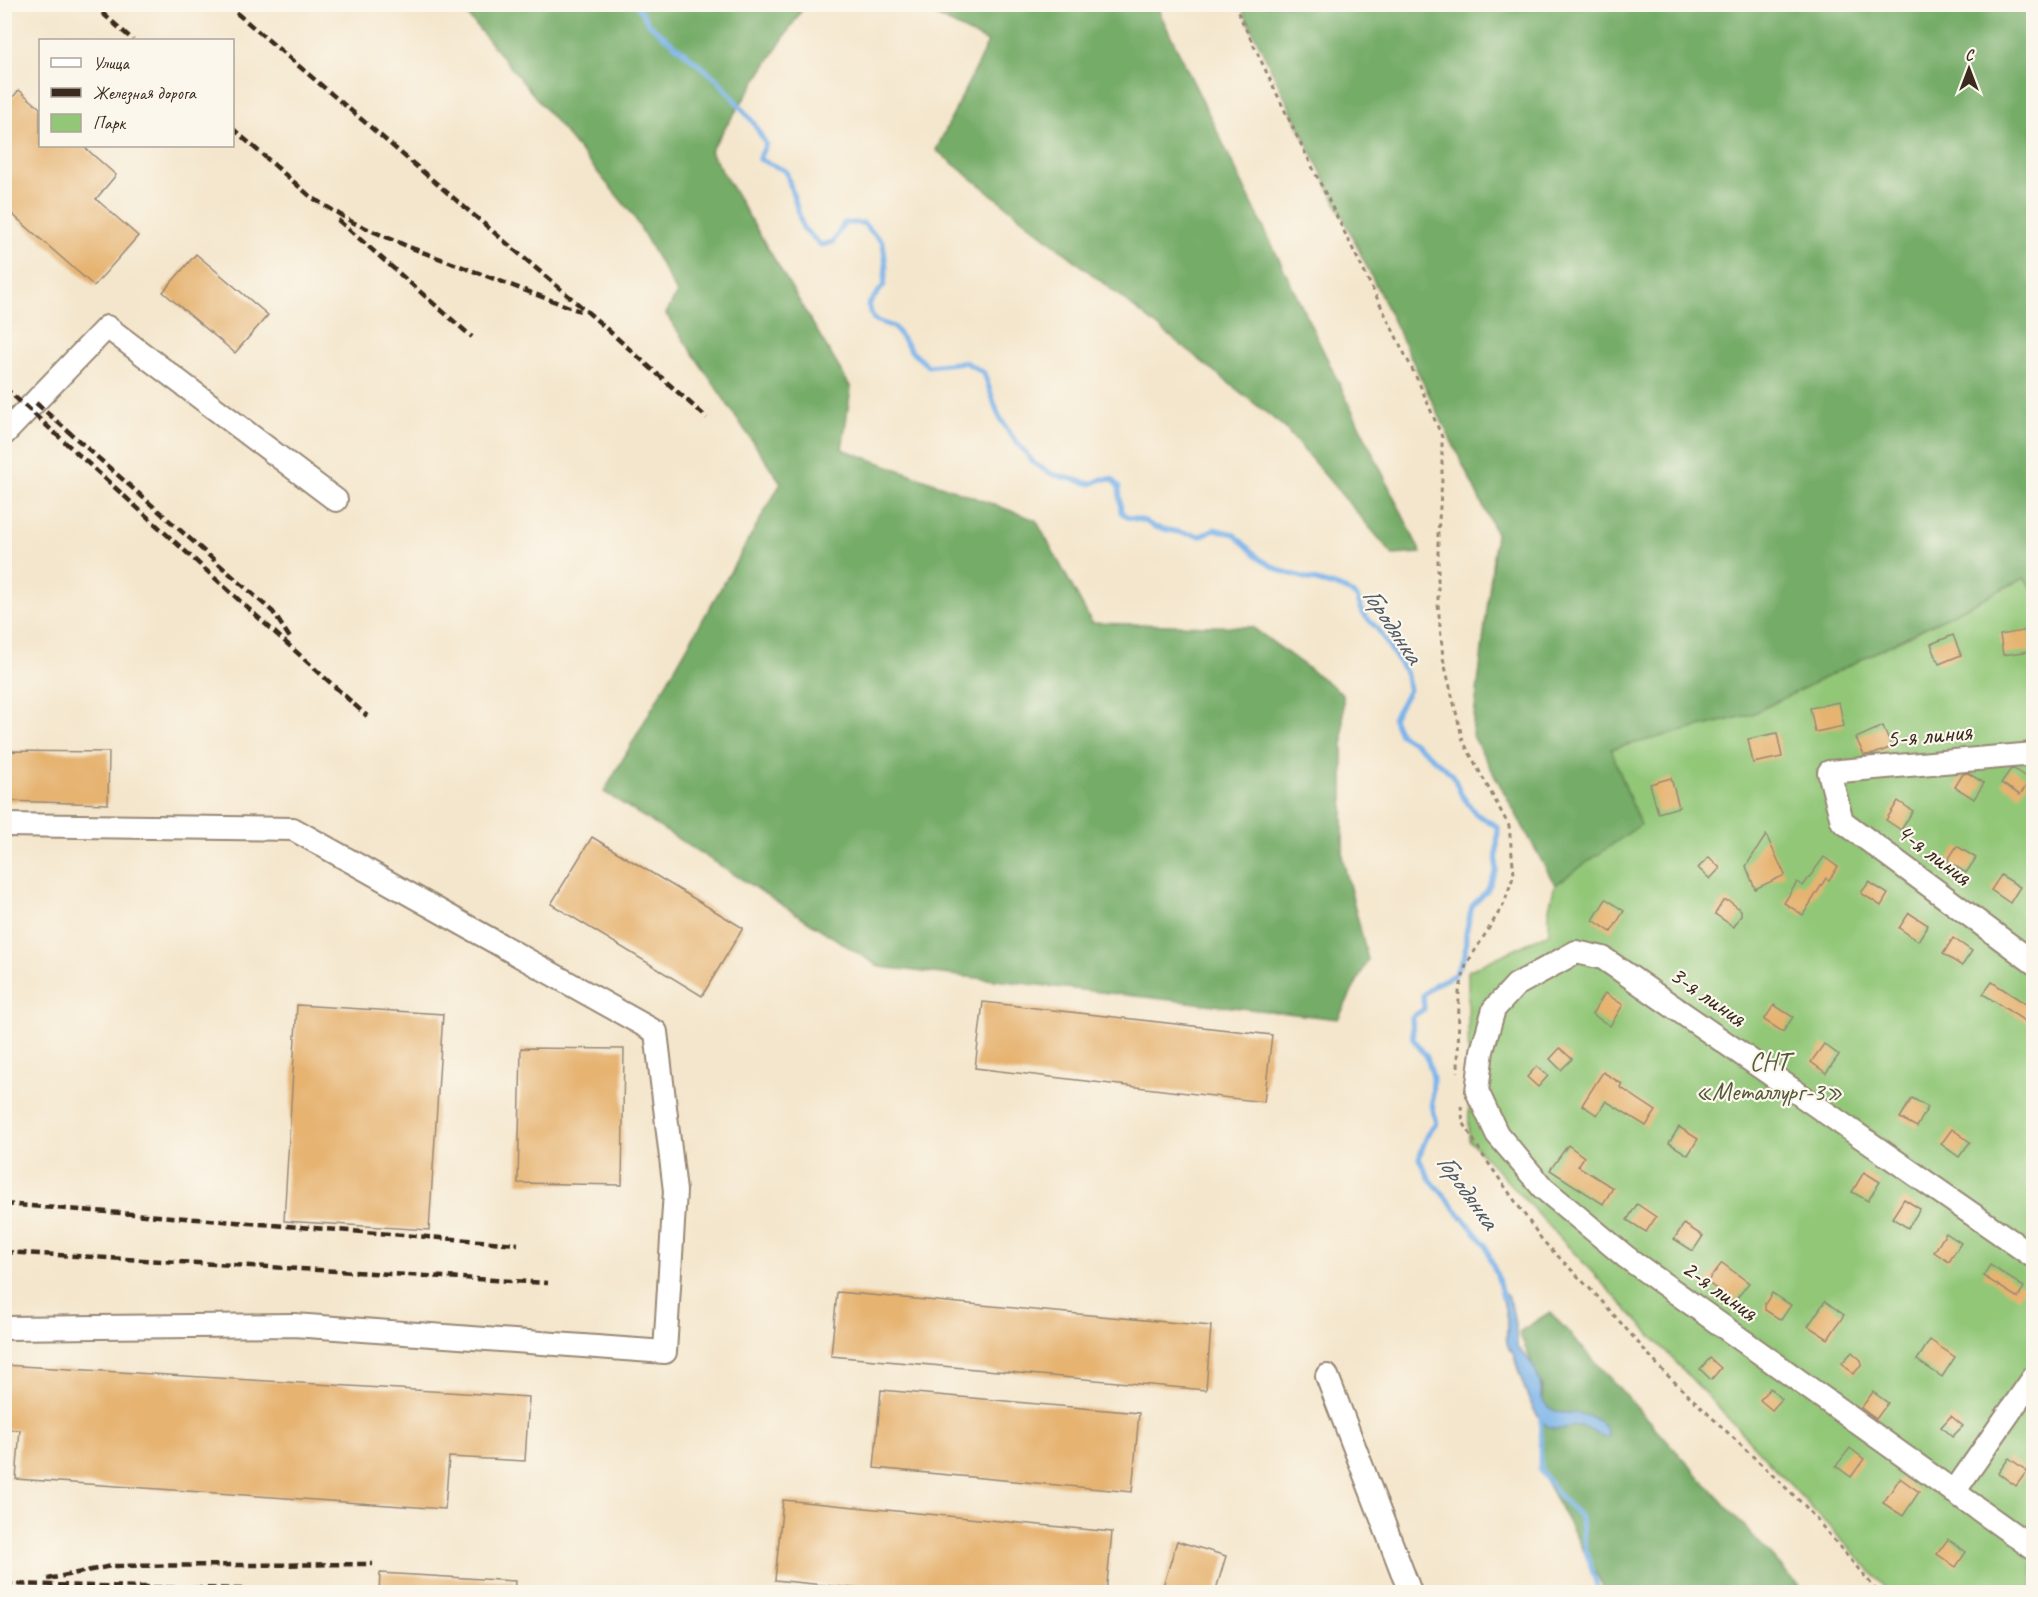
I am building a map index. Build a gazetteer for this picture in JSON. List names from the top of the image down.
{
  "streets": {
    "lane": [
      "5-я линия",
      "4-я линия",
      "3-я линия",
      "2-я линия"
    ]
  },
  "crossings": [
    ["5-я линия", "4-я линия"],
    ["3-я линия", "2-я линия"]
  ],
  "water": ["Городянка"],
  "parks": ["СНТ «Металлург-3»"],
  "legend": ["Улица", "Железная дорога", "Парк"],
  "north": "top"
}
